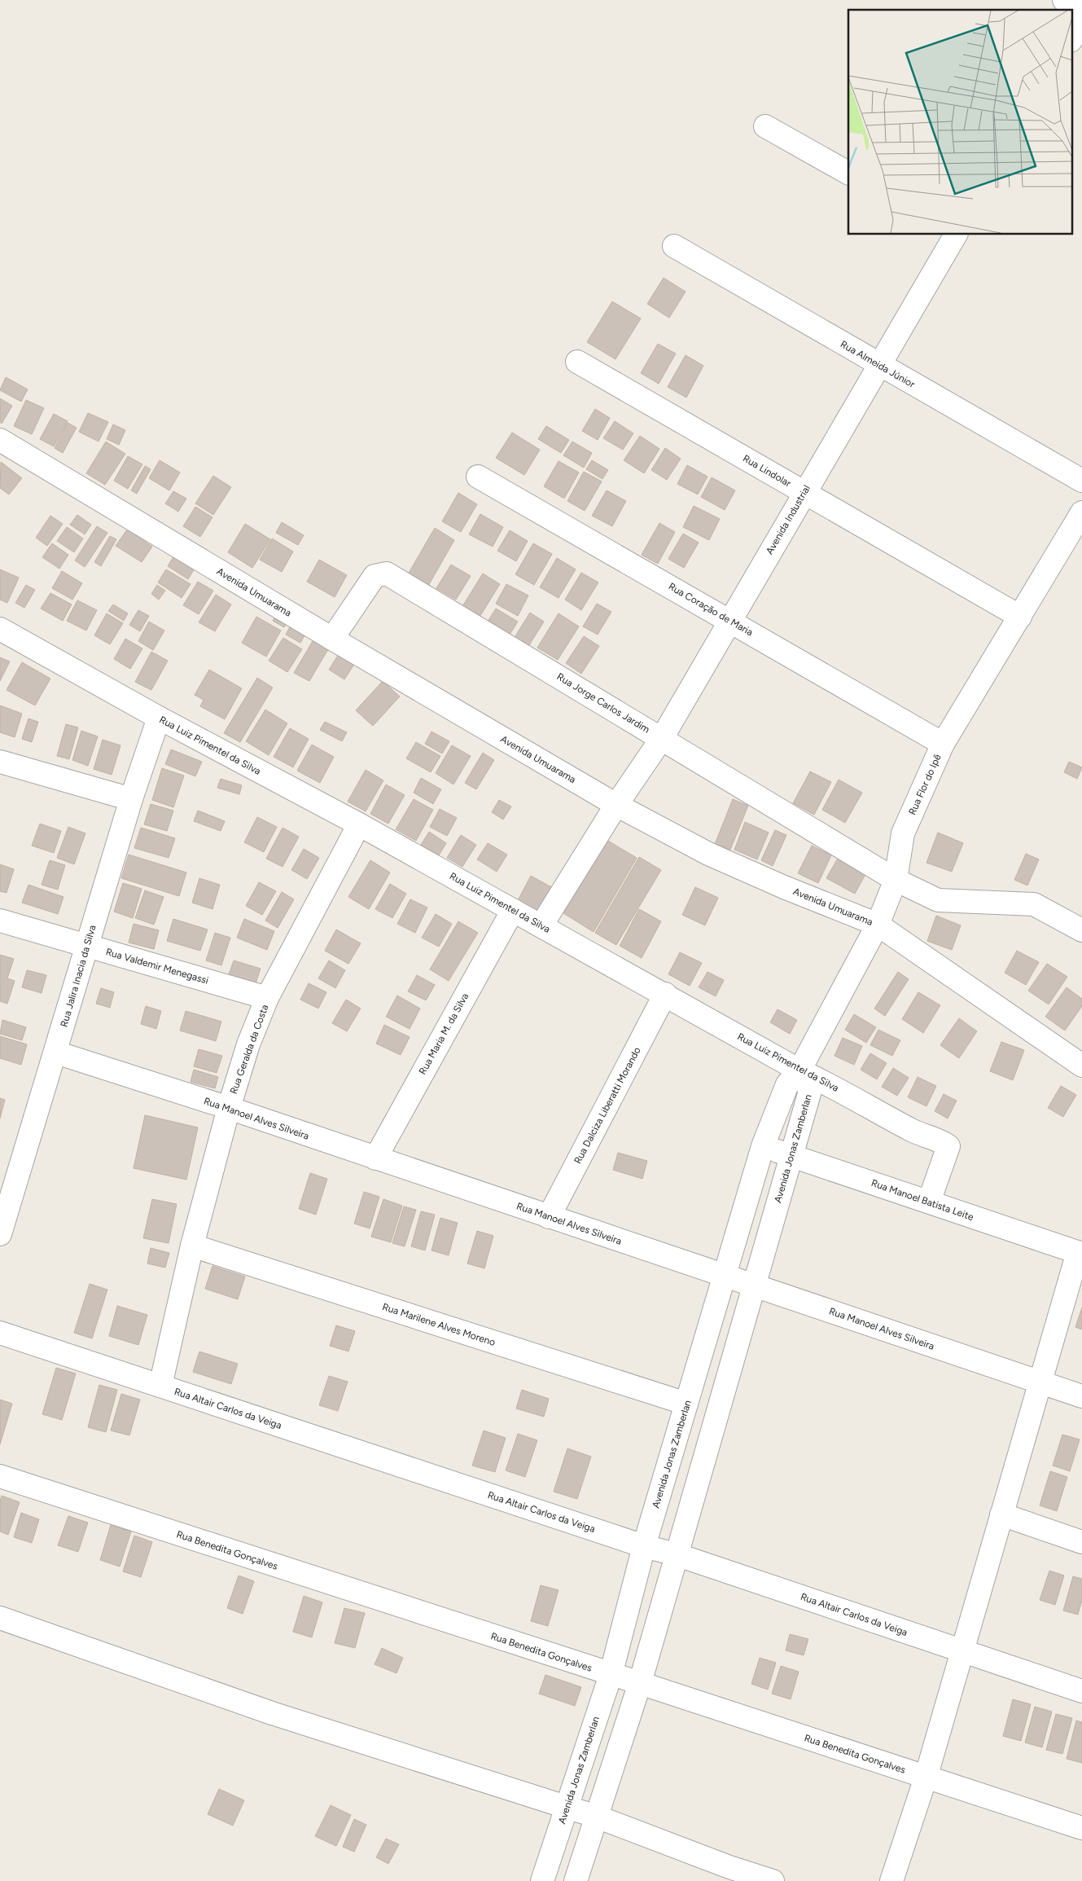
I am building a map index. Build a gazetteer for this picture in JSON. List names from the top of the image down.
{
  "streets": {
    "street": [
      "Rua Almeida Júnior",
      "Rua Lindolar",
      "Avenida Industrial",
      "Avenida Umuarama",
      "Rua Coração de Maria",
      "Rua Jorge Carlos Jardim",
      "Rua Luiz Pimentel da Silva",
      "Rua Flor do Ipê",
      "Rua Valdemir Menegassi",
      "Rua Jalira Inacia da Silva",
      "Rua Maria M. da Silva",
      "Rua Geralda da Costa",
      "Rua Dalciza Liberatti Morando",
      "Rua Manoel Alves Silveira",
      "Avenida Jonas Zamberlan",
      "Rua Manoel Batista Leite",
      "Rua Marilene Alves Moreno",
      "Rua Altair Carlos da Veiga",
      "Rua Benedita Gonçalves"
    ]
  },
  "crossings": [
    ["Rua Almeida Júnior", "Avenida Industrial"],
    ["Rua Lindolar", "Avenida Industrial"],
    ["Rua Lindolar", "Rua Flor do Ipê"],
    ["Avenida Industrial", "Avenida Umuarama"],
    ["Avenida Industrial", "Rua Coração de Maria"],
    ["Avenida Industrial", "Rua Jorge Carlos Jardim"],
    ["Avenida Industrial", "Rua Luiz Pimentel da Silva"],
    ["Avenida Umuarama", "Rua Jorge Carlos Jardim"],
    ["Avenida Umuarama", "Rua Flor do Ipê"],
    ["Rua Coração de Maria", "Rua Flor do Ipê"],
    ["Rua Jorge Carlos Jardim", "Rua Flor do Ipê"],
    ["Rua Luiz Pimentel da Silva", "Rua Flor do Ipê"],
    ["Rua Luiz Pimentel da Silva", "Rua Jalira Inacia da Silva"],
    ["Rua Luiz Pimentel da Silva", "Rua Maria M. da Silva"],
    ["Rua Luiz Pimentel da Silva", "Rua Geralda da Costa"],
    ["Rua Luiz Pimentel da Silva", "Rua Dalciza Liberatti Morando"],
    ["Rua Luiz Pimentel da Silva", "Avenida Jonas Zamberlan"],
    ["Rua Luiz Pimentel da Silva", "Rua Manoel Batista Leite"],
    ["Rua Flor do Ipê", "Avenida Jonas Zamberlan"],
    ["Rua Valdemir Menegassi", "Rua Jalira Inacia da Silva"],
    ["Rua Valdemir Menegassi", "Rua Geralda da Costa"],
    ["Rua Jalira Inacia da Silva", "Rua Manoel Alves Silveira"],
    ["Rua Maria M. da Silva", "Rua Manoel Alves Silveira"],
    ["Rua Geralda da Costa", "Rua Manoel Alves Silveira"],
    ["Rua Geralda da Costa", "Rua Marilene Alves Moreno"],
    ["Rua Geralda da Costa", "Rua Altair Carlos da Veiga"],
    ["Rua Dalciza Liberatti Morando", "Rua Manoel Alves Silveira"],
    ["Rua Manoel Alves Silveira", "Avenida Jonas Zamberlan"],
    ["Avenida Jonas Zamberlan", "Rua Manoel Batista Leite"],
    ["Avenida Jonas Zamberlan", "Rua Marilene Alves Moreno"],
    ["Avenida Jonas Zamberlan", "Rua Altair Carlos da Veiga"],
    ["Avenida Jonas Zamberlan", "Rua Benedita Gonçalves"]
  ]
}
